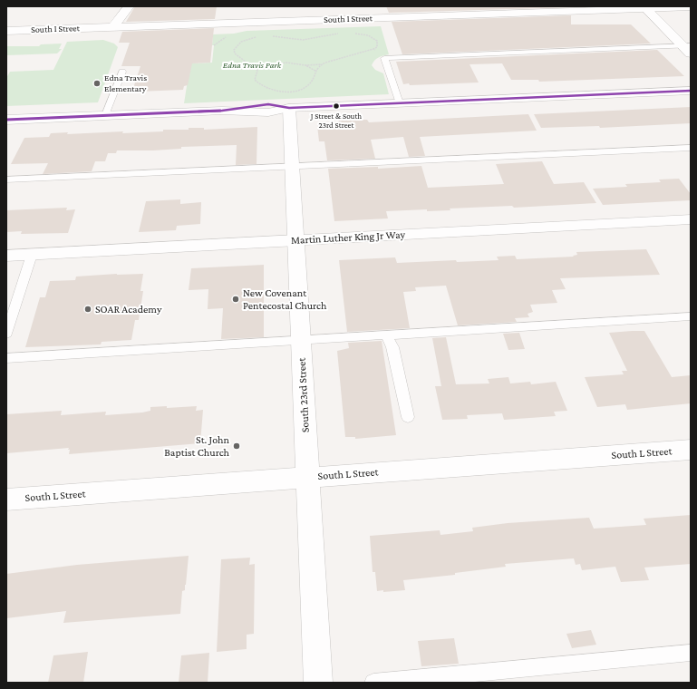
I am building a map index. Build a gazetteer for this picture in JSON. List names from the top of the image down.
{
  "streets": {
    "street": [
      "South I Street",
      "Martin Luther King Jr Way",
      "South 23rd Street",
      "South L Street"
    ]
  },
  "crossings": [
    ["Martin Luther King Jr Way", "South 23rd Street"],
    ["South 23rd Street", "South L Street"]
  ],
  "parks": ["Edna Travis Park"],
  "places": [
    "Edna Travis Elementary",
    "J Street & South 23rd Street",
    "New Covenant Pentecostal Church",
    "SOAR Academy",
    "St. John Baptist Church"
  ]
}
